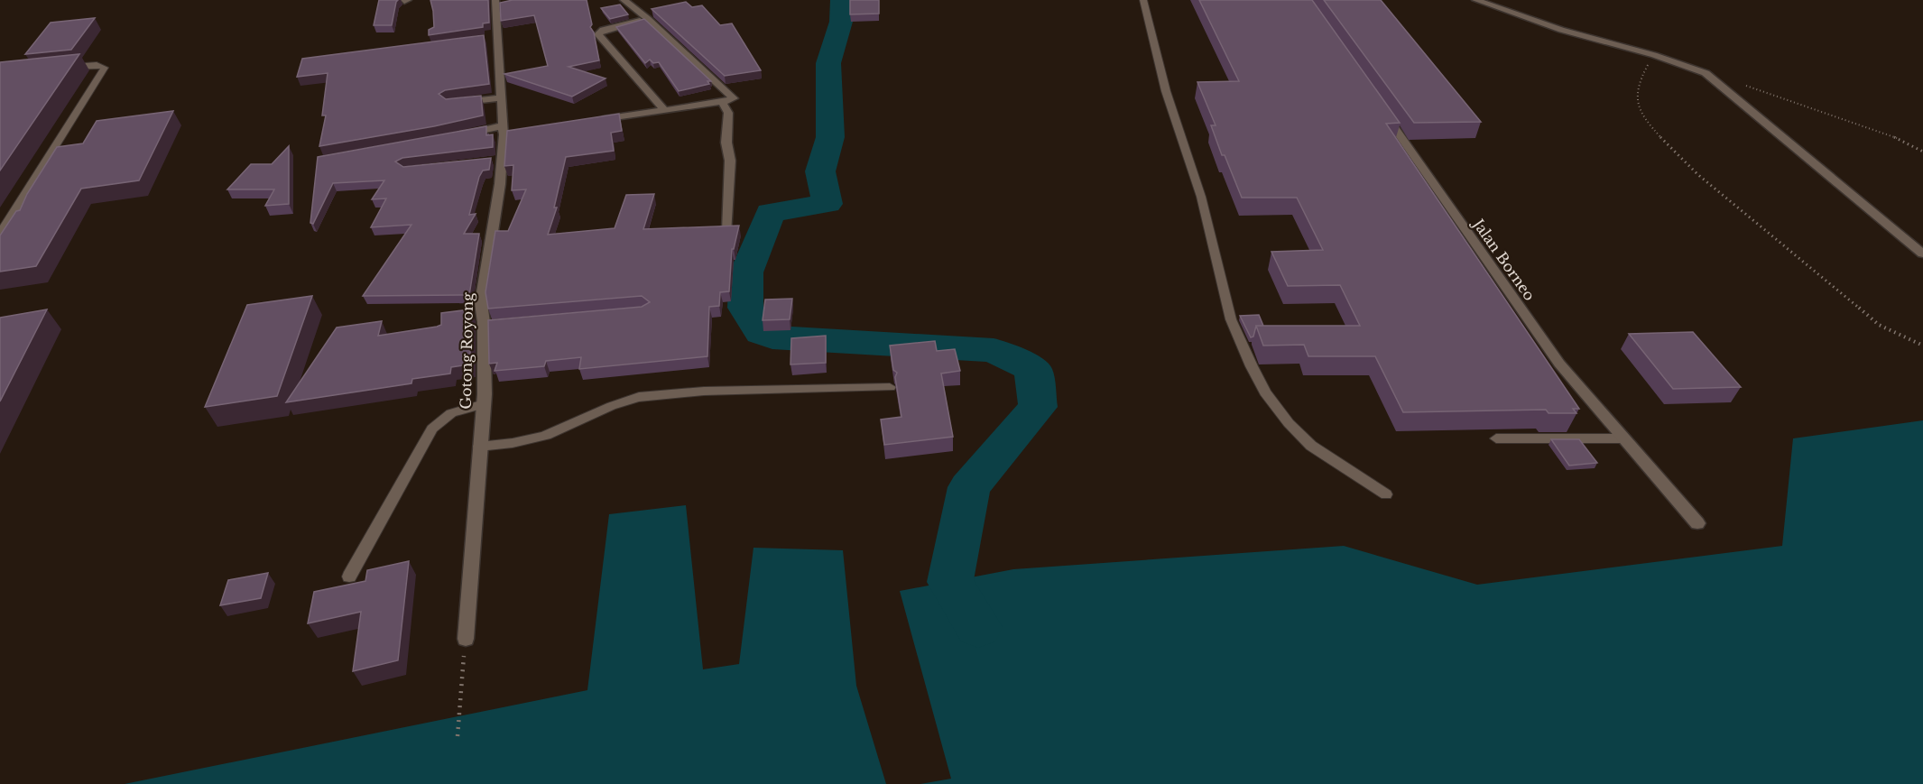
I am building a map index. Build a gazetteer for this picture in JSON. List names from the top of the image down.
{
  "streets": {
    "street": ["Jalan Borneo", "Gotong Royong"]
  }
}
